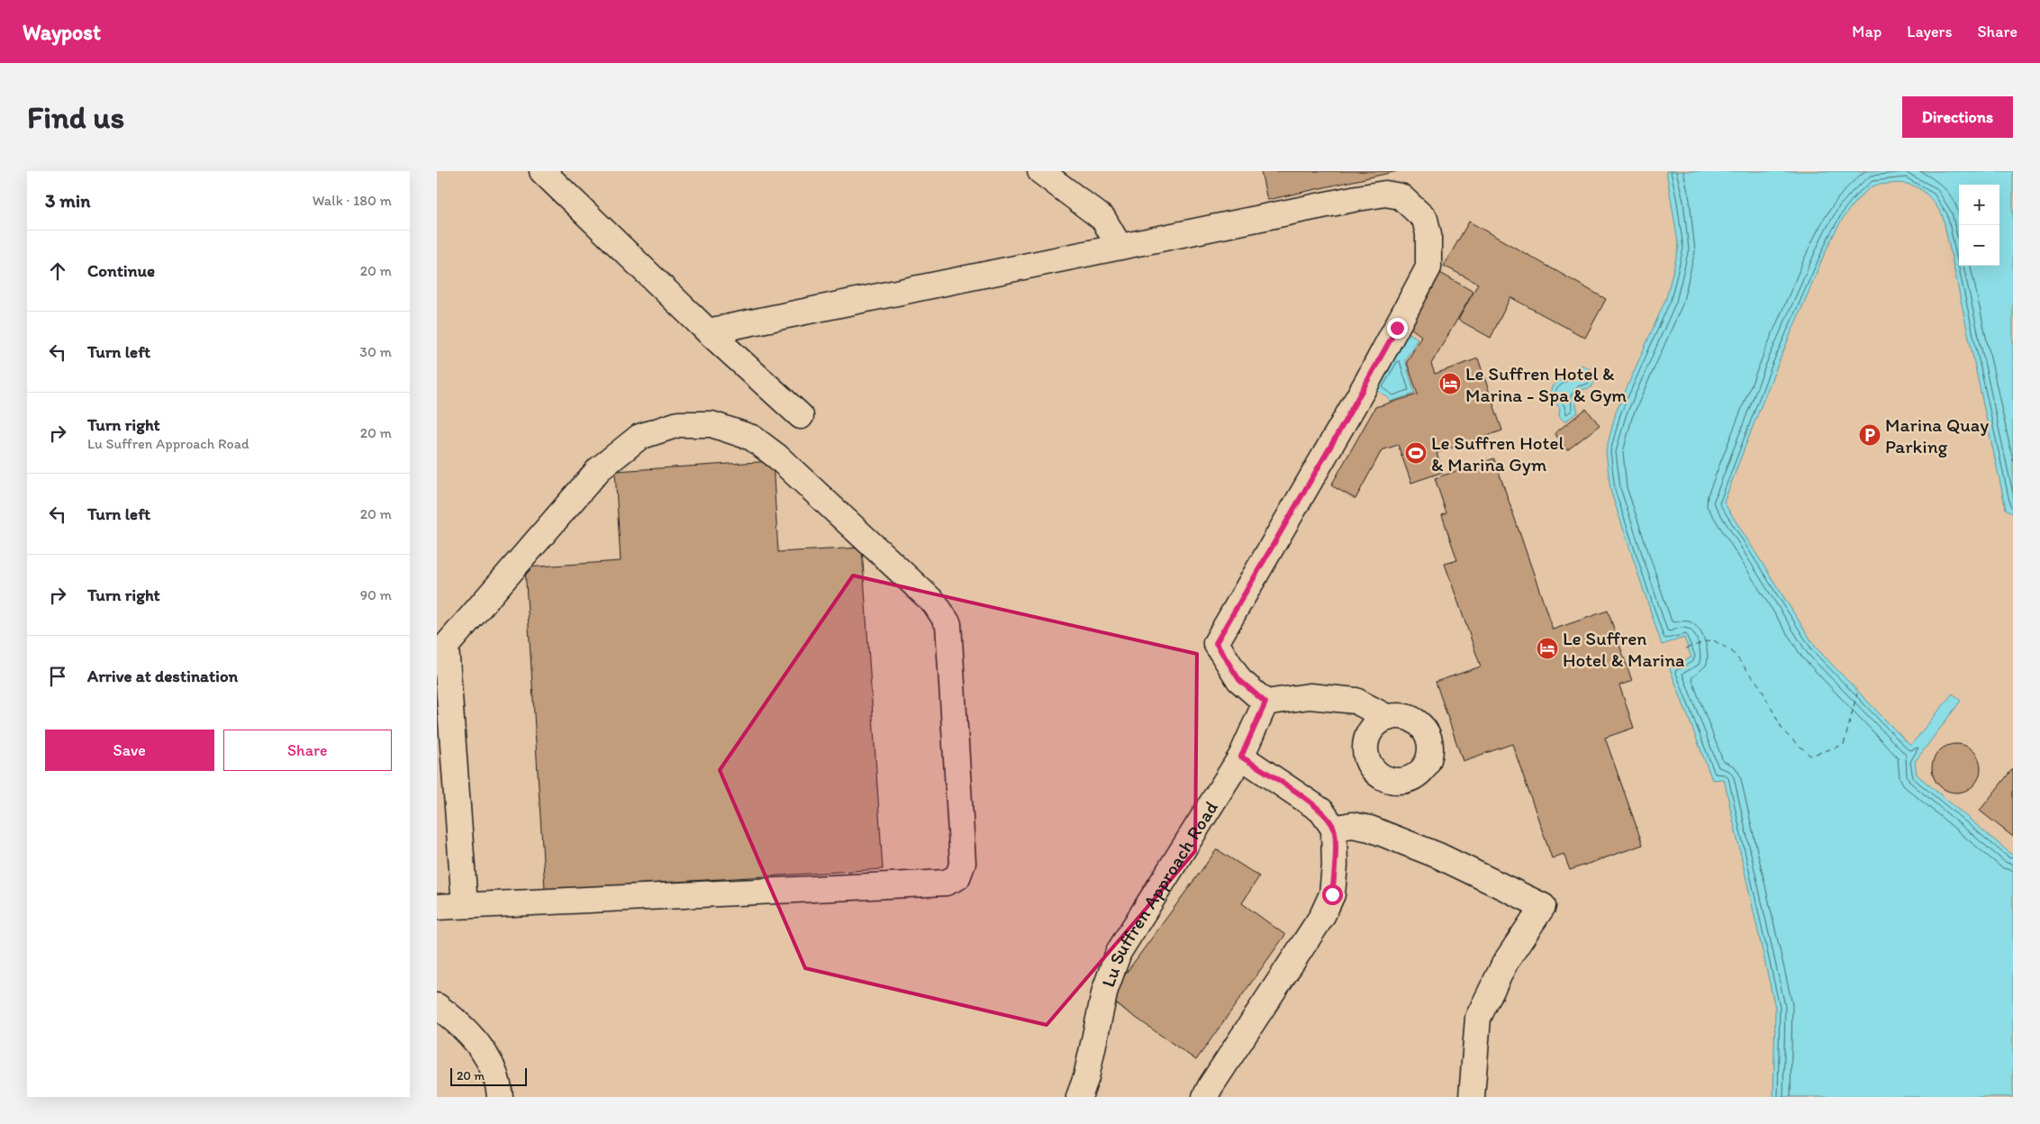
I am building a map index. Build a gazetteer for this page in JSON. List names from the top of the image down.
{
  "streets": {
    "street": ["Lu Suffren Approach Road"]
  },
  "places": {
    "hotel": ["Le Suffren Hotel & Marina - Spa & Gym", "Le Suffren Hotel & Marina"],
    "parking": ["Marina Quay Parking"],
    "sports": ["Le Suffren Hotel & Marina Gym"]
  },
  "scale_bar": "20 m",
  "page": {
    "header": "Waypost",
    "nav": ["Map", "Layers", "Share"],
    "buttons": [
      "Directions",
      ["Save", "Share"]
    ],
    "title": "Find us",
    "heading": ["3 min", "Walk · 180 m"],
    "map_buttons": ["+", "−"],
    "list": [
      ["Continue", "20 m"],
      ["Turn left", "30 m"],
      ["Turn right", "Lu Suffren Approach Road", "20 m"],
      ["Turn left", "20 m"],
      ["Turn right", "90 m"],
      "Arrive at destination"
    ],
    "scale": "20 m"
  }
}
